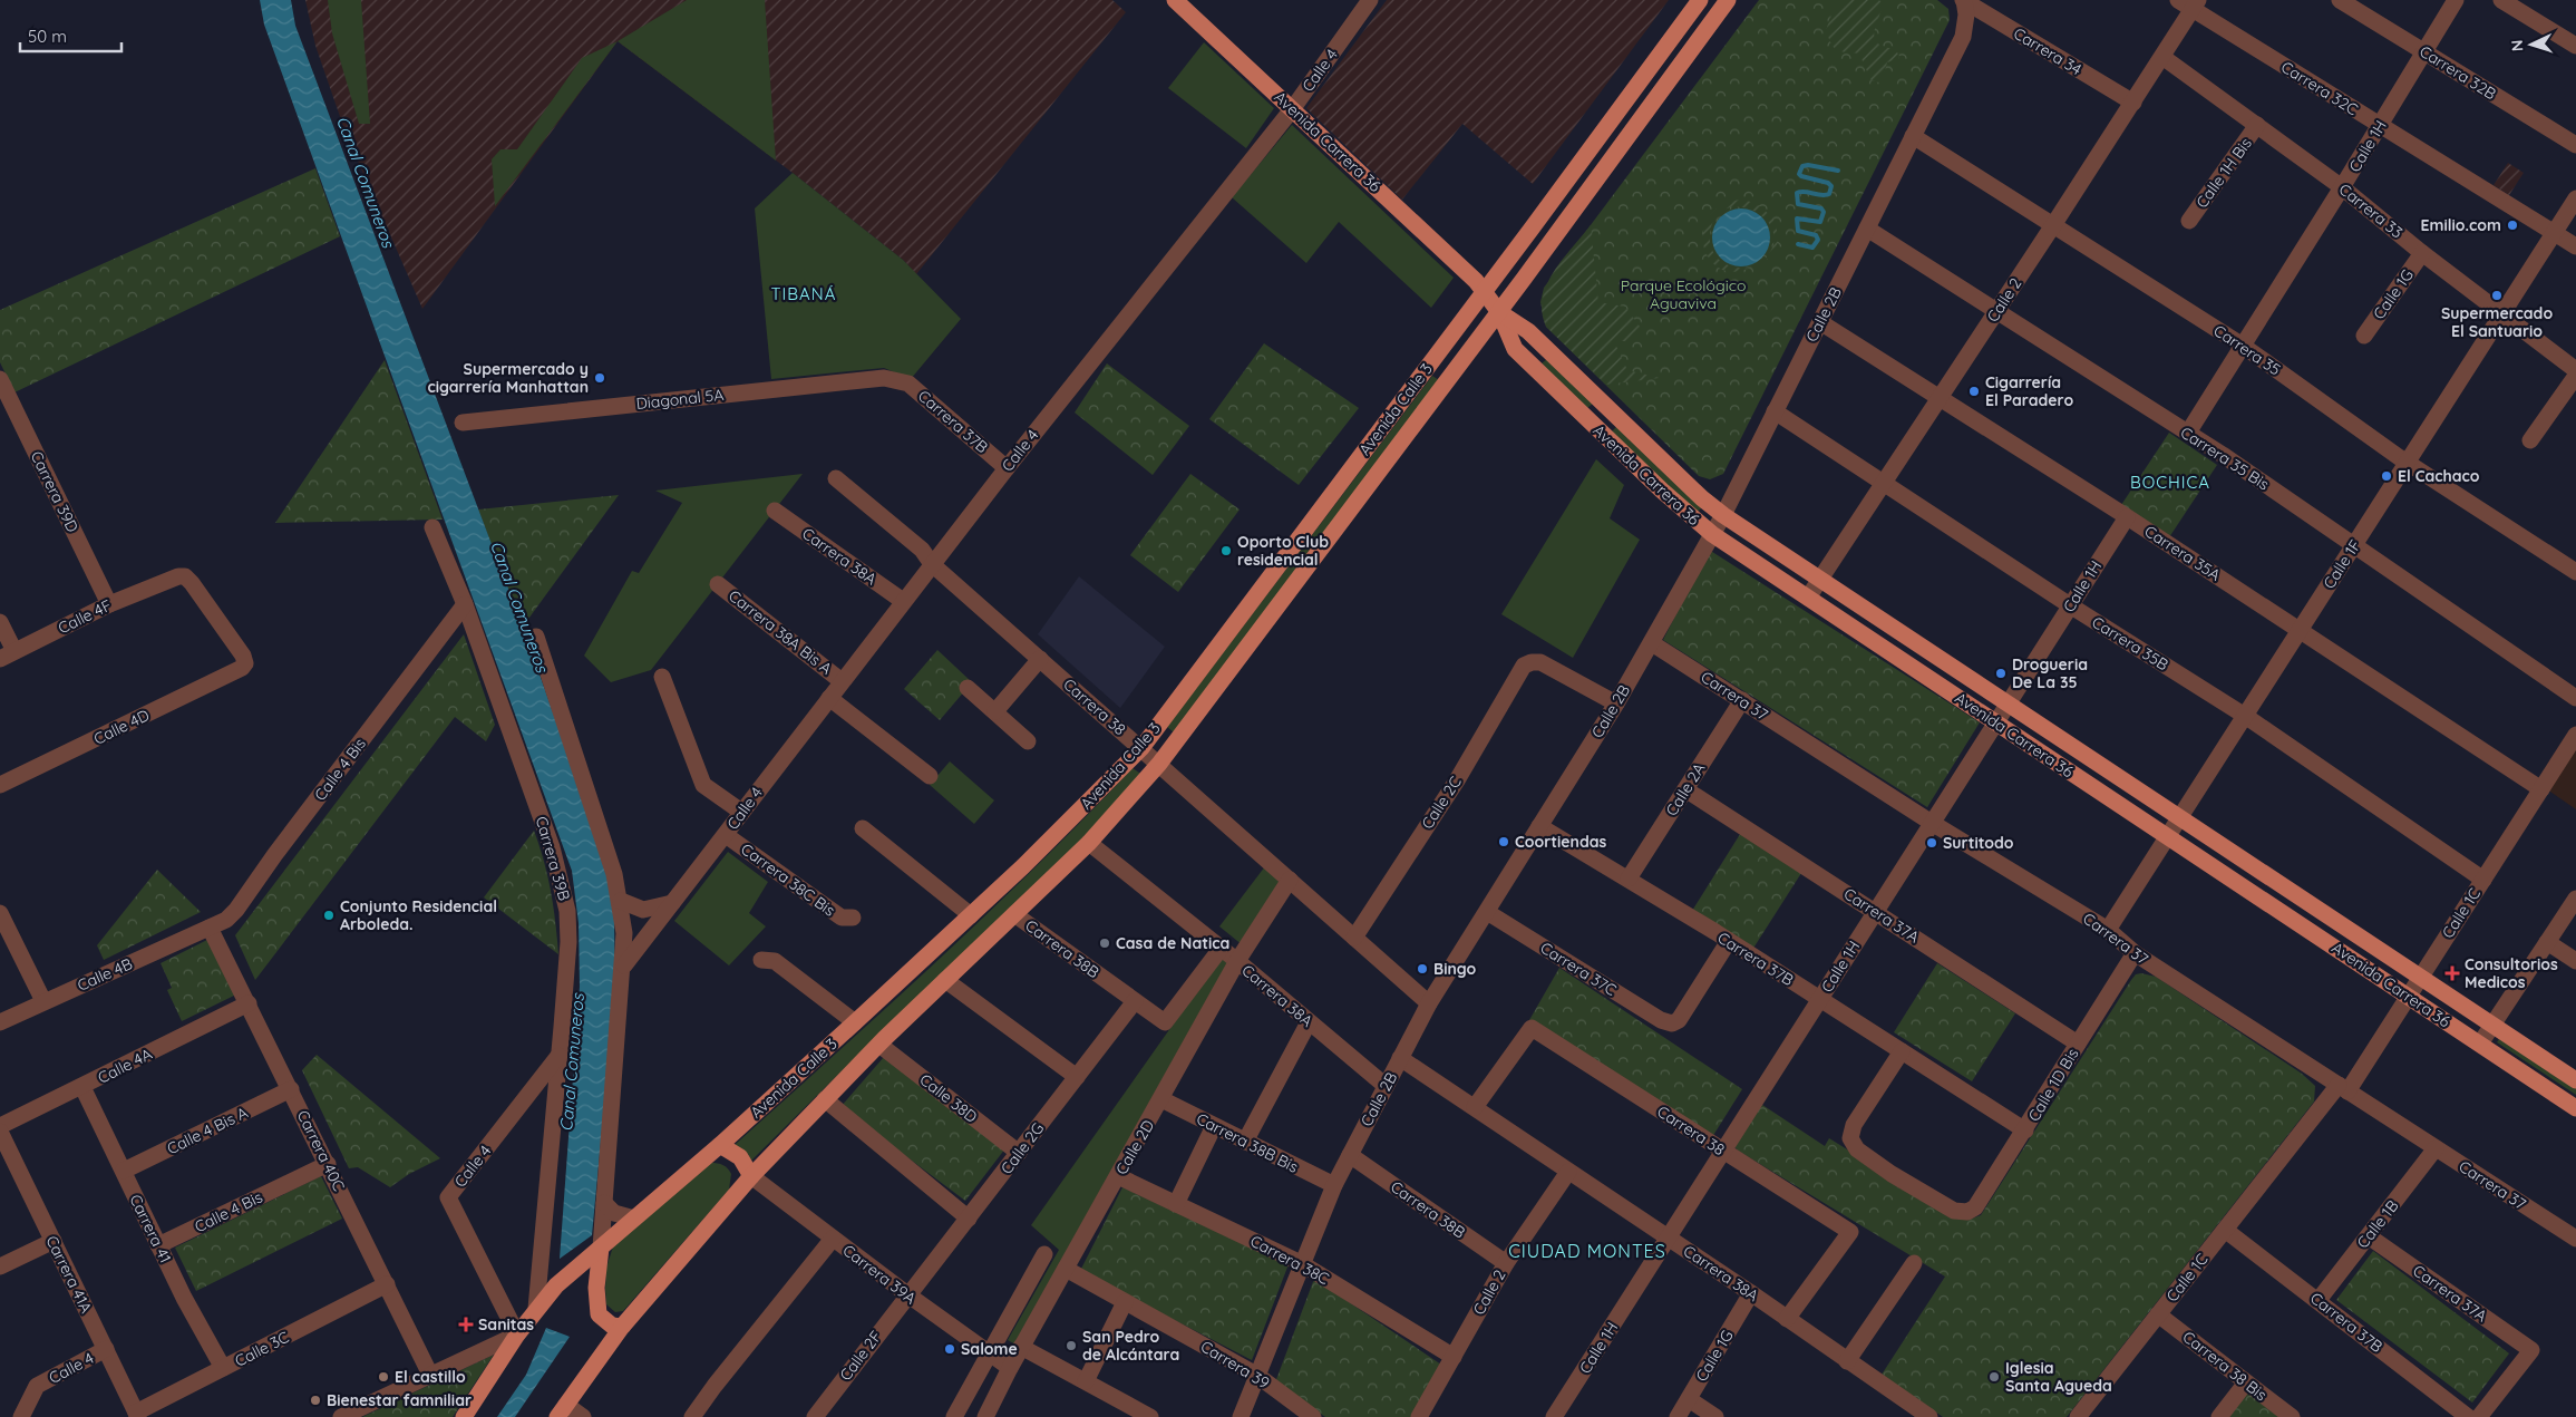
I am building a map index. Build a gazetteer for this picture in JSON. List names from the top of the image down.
{
  "streets": {
    "main road": ["Avenida Carrera 36", "Avenida Calle 3"],
    "street": [
      "Carrera 34",
      "Calle 4",
      "Carrera 32B",
      "Carrera 32C",
      "Calle 1H",
      "Calle 1H Bis",
      "Carrera 33",
      "Calle 1G",
      "Calle 2",
      "Calle 2B",
      "Carrera 35",
      "Diagonal 5A",
      "Carrera 37B",
      "Carrera 35 Bis",
      "Carrera 39D",
      "Carrera 35A",
      "Carrera 38A",
      "Calle 1F",
      "Calle 4F",
      "Carrera 38A Bis A",
      "Carrera 35B",
      "Carrera 37",
      "Carrera 38",
      "Calle 4D",
      "Calle 4 Bis",
      "Calle 2A",
      "Calle 2C",
      "Carrera 39B",
      "Carrera 38C Bis",
      "Calle 1C",
      "Carrera 37A",
      "Carrera 38B",
      "Carrera 37C",
      "Calle 4B",
      "Calle 4A",
      "Calle 1D Bis",
      "Calle 38D",
      "Calle 4 Bis A",
      "Carrera 38B Bis",
      "Calle 2D",
      "Calle 2G",
      "Carrera 40C",
      "Calle 1B",
      "Carrera 41",
      "Carrera 38C",
      "Carrera 41A",
      "Carrera 39A",
      "Calle 3C",
      "Calle 2F",
      "Carrera 39",
      "Carrera 38 Bis"
    ]
  },
  "crossings": [
    ["Carrera 34", "Calle 2"],
    ["Carrera 34", "Calle 2B"],
    ["Calle 4", "Avenida Carrera 36"],
    ["Calle 4", "Avenida Calle 3"],
    ["Calle 4", "Carrera 37B"],
    ["Calle 4", "Carrera 38A"],
    ["Calle 4", "Carrera 38A Bis A"],
    ["Calle 4", "Carrera 38"],
    ["Calle 4", "Carrera 39B"],
    ["Calle 4", "Carrera 38C Bis"],
    ["Calle 4", "Carrera 41A"],
    ["Carrera 32B", "Calle 1H"],
    ["Carrera 32C", "Calle 1H"],
    ["Carrera 32C", "Calle 2"],
    ["Carrera 32C", "Calle 1F"],
    ["Avenida Carrera 36", "Calle 1H"],
    ["Avenida Carrera 36", "Calle 2"],
    ["Avenida Carrera 36", "Calle 2B"],
    ["Avenida Carrera 36", "Avenida Calle 3"],
    ["Avenida Carrera 36", "Calle 1F"],
    ["Avenida Carrera 36", "Calle 1C"],
    ["Calle 1H", "Carrera 33"],
    ["Calle 1H", "Carrera 35"],
    ["Calle 1H", "Carrera 37B"],
    ["Calle 1H", "Carrera 35 Bis"],
    ["Calle 1H", "Carrera 35A"],
    ["Calle 1H", "Carrera 38A"],
    ["Calle 1H", "Carrera 35B"],
    ["Calle 1H", "Carrera 37"],
    ["Calle 1H", "Carrera 38"],
    ["Calle 1H", "Carrera 37A"],
    ["Calle 1H Bis", "Carrera 33"],
    ["Carrera 33", "Calle 1G"],
    ["Carrera 33", "Calle 2"],
    ["Carrera 33", "Calle 1F"],
    ["Calle 1G", "Carrera 38A"],
    ["Calle 2", "Carrera 35"],
    ["Calle 2", "Carrera 35 Bis"],
    ["Calle 2", "Carrera 35A"],
    ["Calle 2", "Carrera 38A"],
    ["Calle 2", "Carrera 35B"],
    ["Calle 2", "Carrera 38B"],
    ["Calle 2", "Carrera 38C"],
    ["Calle 2B", "Carrera 35"],
    ["Calle 2B", "Carrera 37B"],
    ["Calle 2B", "Carrera 35 Bis"],
    ["Calle 2B", "Carrera 35A"],
    ["Calle 2B", "Carrera 38A"],
    ["Calle 2B", "Carrera 35B"],
    ["Calle 2B", "Carrera 37"],
    ["Calle 2B", "Carrera 38"],
    ["Calle 2B", "Calle 2C"],
    ["Calle 2B", "Carrera 38B"],
    ["Calle 2B", "Carrera 37C"],
    ["Calle 2B", "Carrera 38B Bis"],
    ["Calle 2B", "Carrera 38C"],
    ["Calle 2B", "Carrera 39"],
    ["Carrera 35", "Calle 1F"],
    ["Diagonal 5A", "Carrera 37B"],
    ["Avenida Calle 3", "Carrera 38A"],
    ["Avenida Calle 3", "Carrera 38"],
    ["Avenida Calle 3", "Carrera 39B"],
    ["Avenida Calle 3", "Carrera 38B"],
    ["Avenida Calle 3", "Calle 38D"],
    ["Avenida Calle 3", "Carrera 39A"],
    ["Carrera 37B", "Calle 2A"],
    ["Carrera 37B", "Calle 1C"],
    ["Carrera 37B", "Carrera 37C"],
    ["Carrera 37B", "Calle 1D Bis"],
    ["Carrera 37B", "Calle 1B"],
    ["Carrera 35 Bis", "Calle 1F"],
    ["Carrera 39D", "Calle 4F"],
    ["Carrera 35A", "Calle 1F"],
    ["Carrera 35A", "Calle 1C"],
    ["Carrera 38A", "Carrera 38"],
    ["Carrera 38A", "Carrera 38B"],
    ["Carrera 38A", "Calle 2D"],
    ["Calle 1F", "Carrera 35B"],
    ["Calle 1F", "Carrera 37"],
    ["Calle 4F", "Calle 4D"],
    ["Carrera 35B", "Calle 1C"],
    ["Carrera 37", "Calle 2A"],
    ["Carrera 37", "Calle 1C"],
    ["Carrera 37", "Calle 1D Bis"],
    ["Carrera 37", "Calle 1B"],
    ["Carrera 38", "Calle 2C"],
    ["Carrera 38", "Calle 2D"],
    ["Calle 4 Bis", "Carrera 39B"],
    ["Calle 4 Bis", "Calle 4B"],
    ["Calle 4 Bis", "Carrera 40C"],
    ["Calle 4 Bis", "Carrera 41"],
    ["Calle 2A", "Carrera 37A"],
    ["Calle 1C", "Carrera 38 Bis"],
    ["Carrera 37A", "Calle 1D Bis"],
    ["Carrera 37A", "Calle 1B"],
    ["Carrera 38B", "Calle 2G"],
    ["Calle 4B", "Carrera 40C"],
    ["Calle 4A", "Carrera 40C"],
    ["Calle 4A", "Carrera 41"],
    ["Calle 38D", "Calle 2G"],
    ["Calle 4 Bis A", "Carrera 40C"],
    ["Calle 4 Bis A", "Carrera 41"],
    ["Carrera 38B Bis", "Calle 2D"],
    ["Calle 2D", "Carrera 38C"],
    ["Calle 2D", "Carrera 39A"],
    ["Calle 2D", "Carrera 39"],
    ["Calle 2G", "Carrera 39A"],
    ["Calle 2G", "Calle 2F"],
    ["Carrera 40C", "Calle 3C"],
    ["Carrera 41", "Calle 3C"],
    ["Carrera 41A", "Calle 3C"],
    ["Carrera 39A", "Calle 2F"]
  ],
  "districts": ["TIBANÁ", "BOCHICA", "CIUDAD MONTES"],
  "water": ["Canal Comuneros"],
  "parks": ["Parque Ecológico Aguaviva"],
  "places": {
    "other": [
      "Emilio.com",
      "Supermercado El Santuario",
      "Supermercado y cigarrería Manhattan",
      "Cigarrería El Paradero",
      "El Cachaco",
      "Oporto Club residencial",
      "Drogueria De La 35",
      "Coortiendas",
      "Surtitodo",
      "Conjunto Residencial Arboleda.",
      "Casa de Natica",
      "Bingo",
      "San Pedro de Alcántara",
      "Salome",
      "El castillo",
      "Iglesia Santa Agueda",
      "Bienestar famniliar"
    ],
    "health": ["Consultorios Medicos", "Sanitas"]
  },
  "scale_bar": "50 m",
  "north": "left"
}
